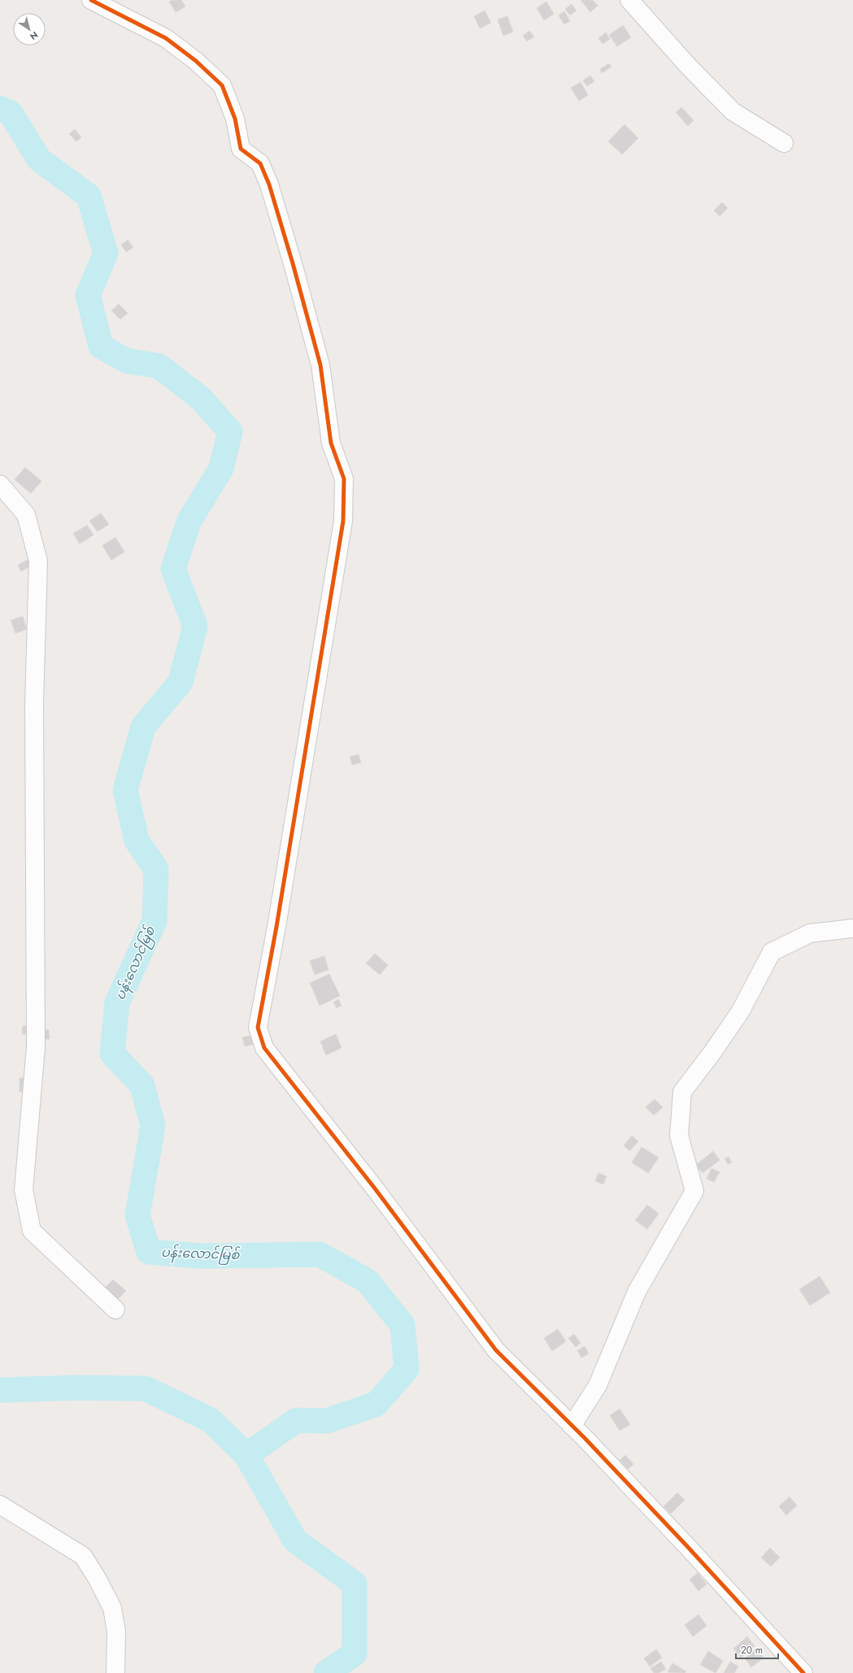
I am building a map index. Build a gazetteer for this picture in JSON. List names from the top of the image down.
{
  "water": ["ပန်းလောင်မြစ်"],
  "scale_bar": "20 m",
  "north": "bottom right"
}
